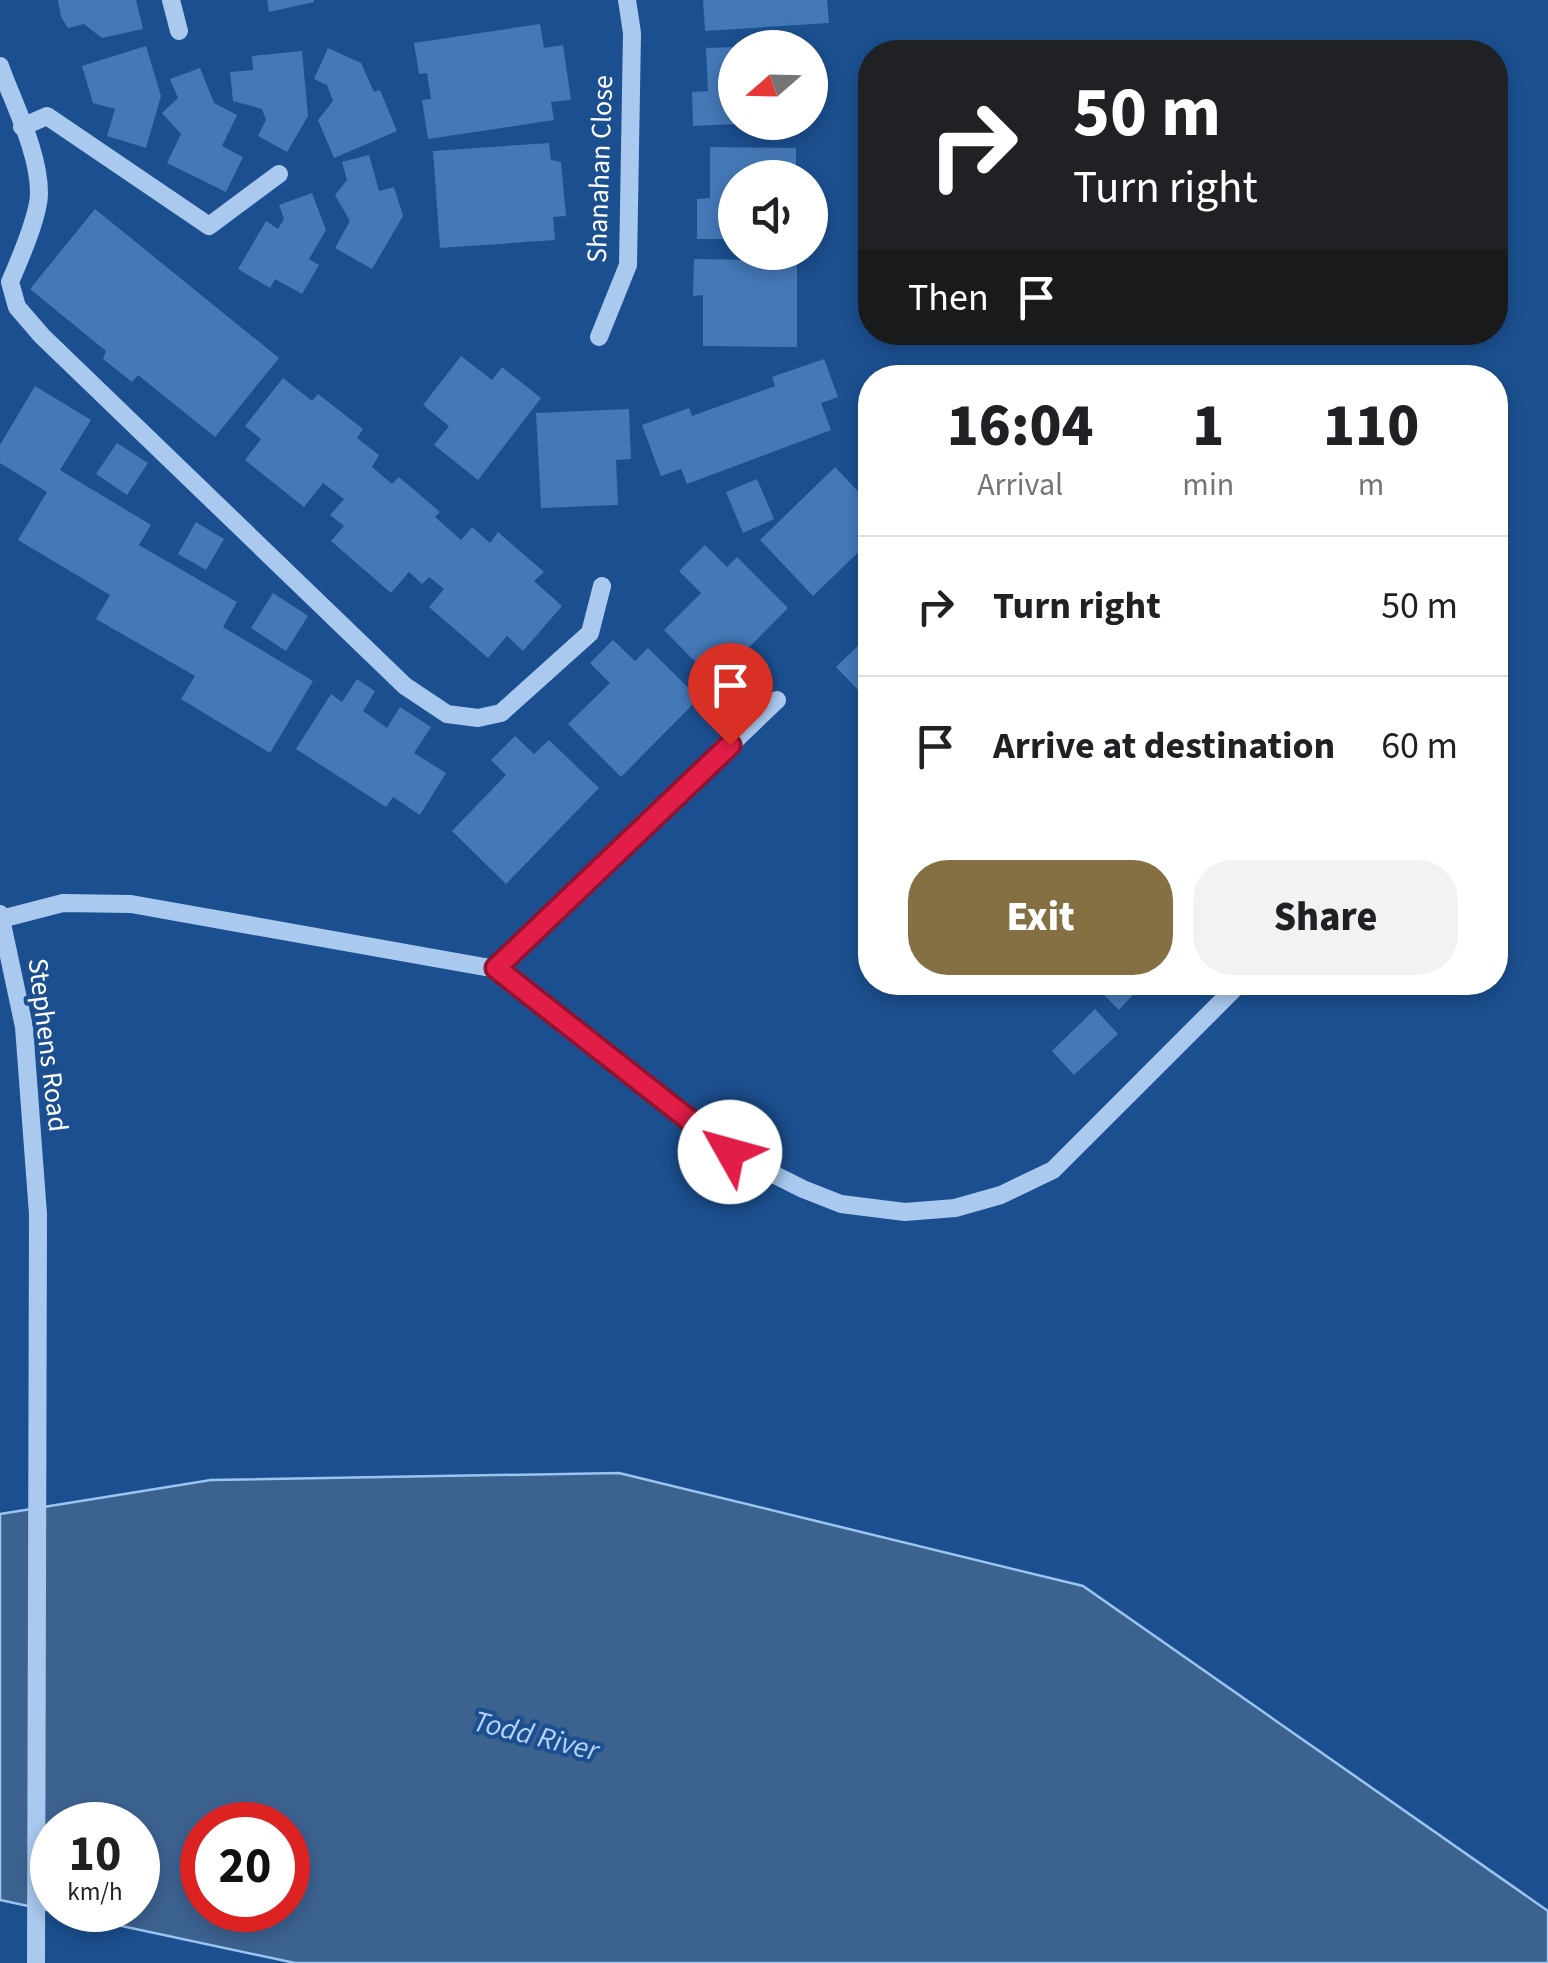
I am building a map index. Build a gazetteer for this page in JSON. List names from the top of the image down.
{
  "streets": {
    "street": ["Shanahan Close", "Stephens Road"]
  },
  "water": ["Todd River"],
  "north": "left",
  "page": {
    "turn": ["50 m", "Turn right"],
    "then": "Then",
    "eta": [
      "16:04",
      "Arrival",
      "1",
      "min",
      "110",
      "m"
    ],
    "list": [
      {
        "name": "Turn right",
        "value": "50 m"
      },
      {
        "name": "Arrive at destination",
        "value": "60 m"
      }
    ],
    "buttons": ["Exit", "Share"],
    "speed": "10 km/h",
    "limit": "20"
  }
}
